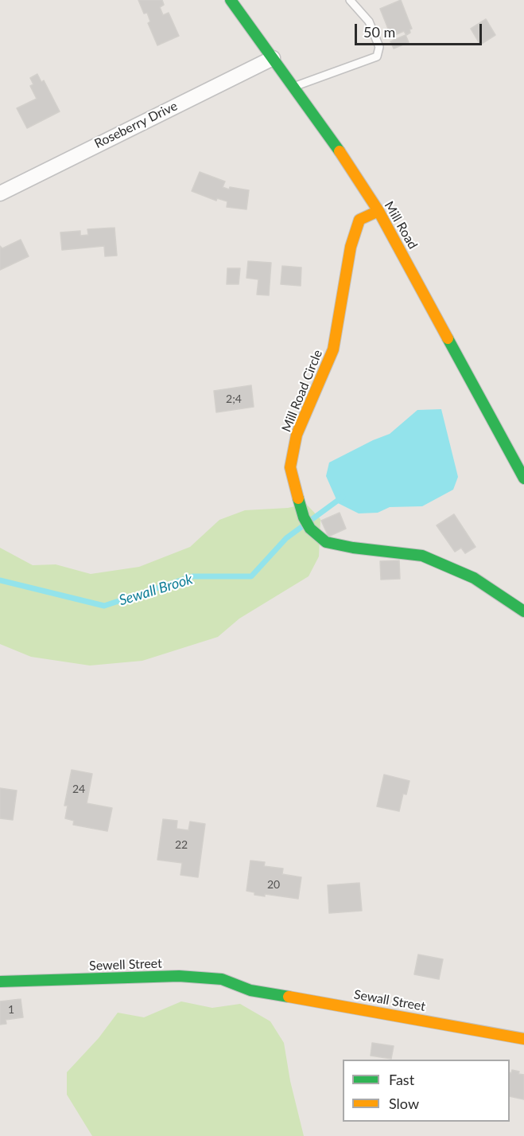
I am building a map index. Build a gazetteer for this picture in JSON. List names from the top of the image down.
{
  "streets": {
    "street": [
      "Roseberry Drive",
      "Mill Road",
      "Mill Road Circle",
      "Sewell Street",
      "Sewall Street"
    ]
  },
  "crossings": [
    ["Roseberry Drive", "Mill Road"],
    ["Mill Road", "Mill Road Circle"],
    ["Sewell Street", "Sewall Street"]
  ],
  "water": ["Sewall Brook"],
  "house_numbers": [
    "2;4",
    "24",
    "22",
    "20",
    "1"
  ],
  "legend": ["Fast", "Slow"],
  "scale_bar": "50 m"
}
